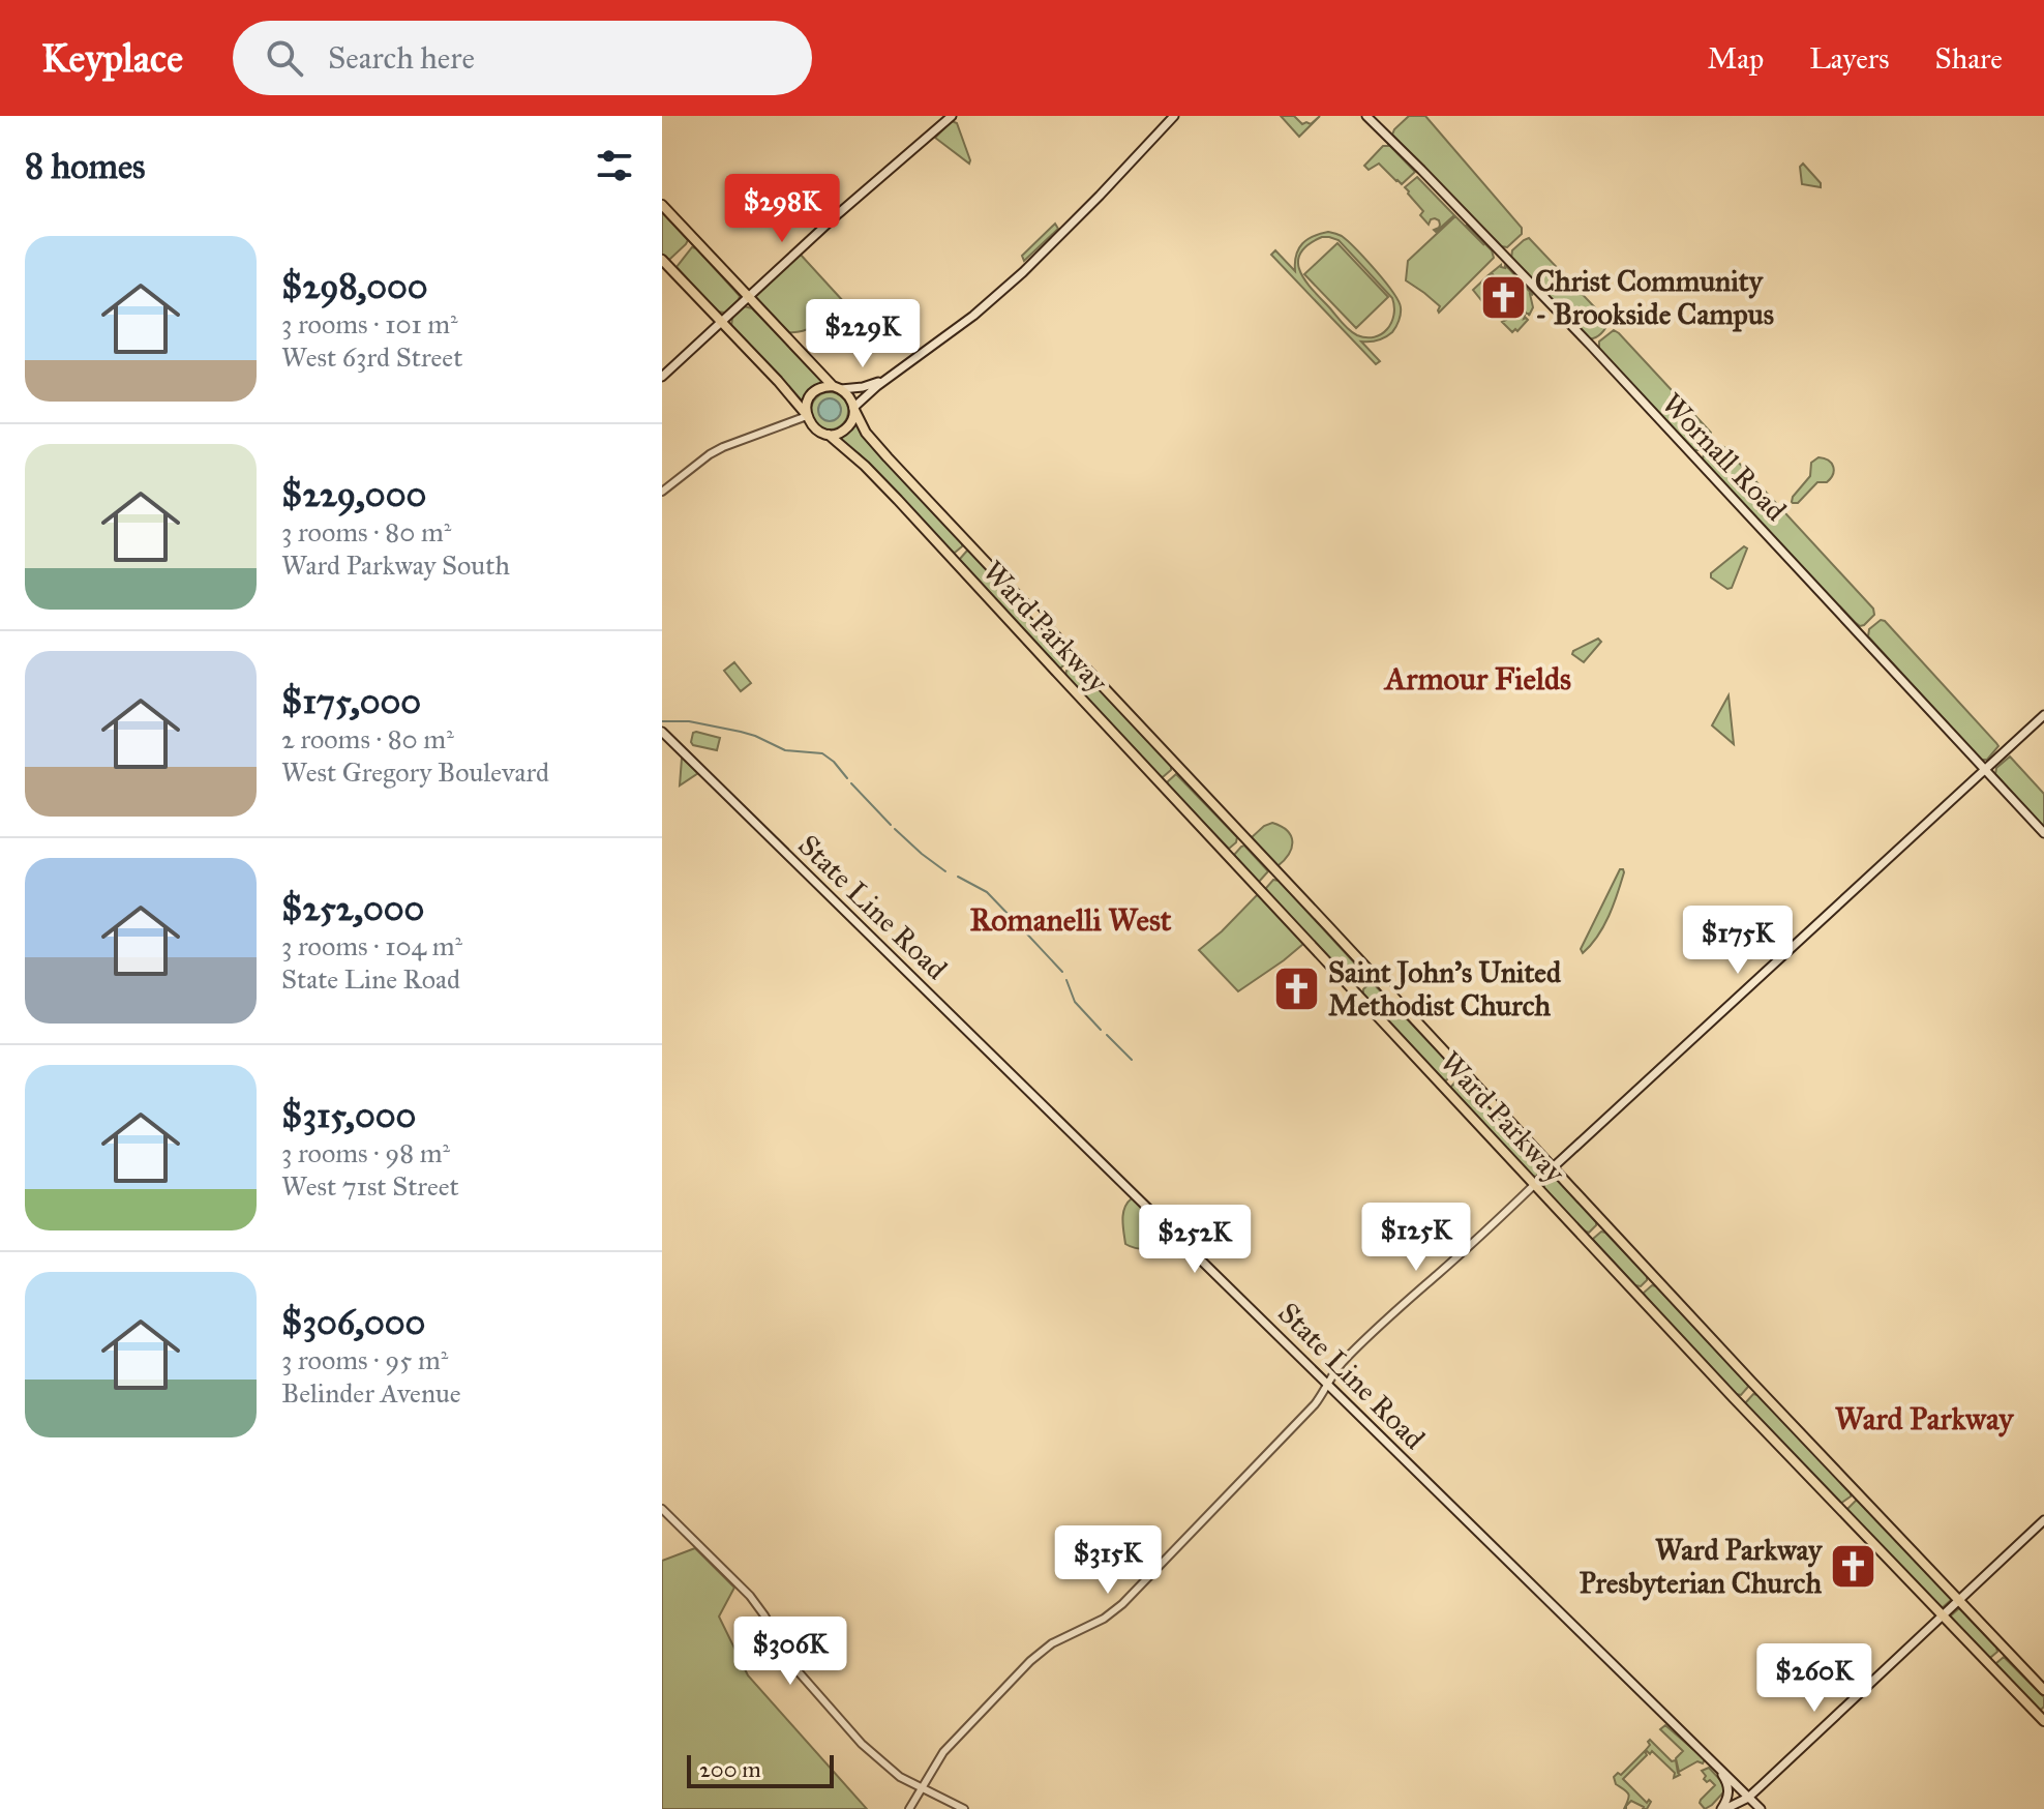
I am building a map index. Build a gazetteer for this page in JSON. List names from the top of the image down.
{
  "streets": {
    "main road": ["Wornall Road", "Ward Parkway", "State Line Road"]
  },
  "districts": ["Armour Fields", "Romanelli West", "Ward Parkway"],
  "places": {
    "church": ["Christ Community - Brookside Campus", "Saint John's United Methodist Church", "Ward Parkway Presbyterian Church"]
  },
  "scale_bar": "200 m",
  "page": {
    "header": "Keyplace",
    "search": "Search here",
    "nav": ["Map", "Layers", "Share"],
    "heading": "8 homes",
    "price": [
      "$298K",
      "$229K",
      "$175K",
      "$125K",
      "$252K",
      "$315K",
      "$306K",
      "$260K"
    ],
    "list": [
      {
        "name": "$298,000",
        "note": "3 rooms · 101 m² · West 63rd Street"
      },
      {
        "name": "$229,000",
        "note": "3 rooms · 80 m² · Ward Parkway South"
      },
      {
        "name": "$175,000",
        "note": "2 rooms · 80 m² · West Gregory Boulevard"
      },
      {
        "name": "$252,000",
        "note": "3 rooms · 104 m² · State Line Road"
      },
      {
        "name": "$315,000",
        "note": "3 rooms · 98 m² · West 71st Street"
      },
      {
        "name": "$306,000",
        "note": "3 rooms · 95 m² · Belinder Avenue"
      }
    ],
    "scale": "200 m"
  }
}
